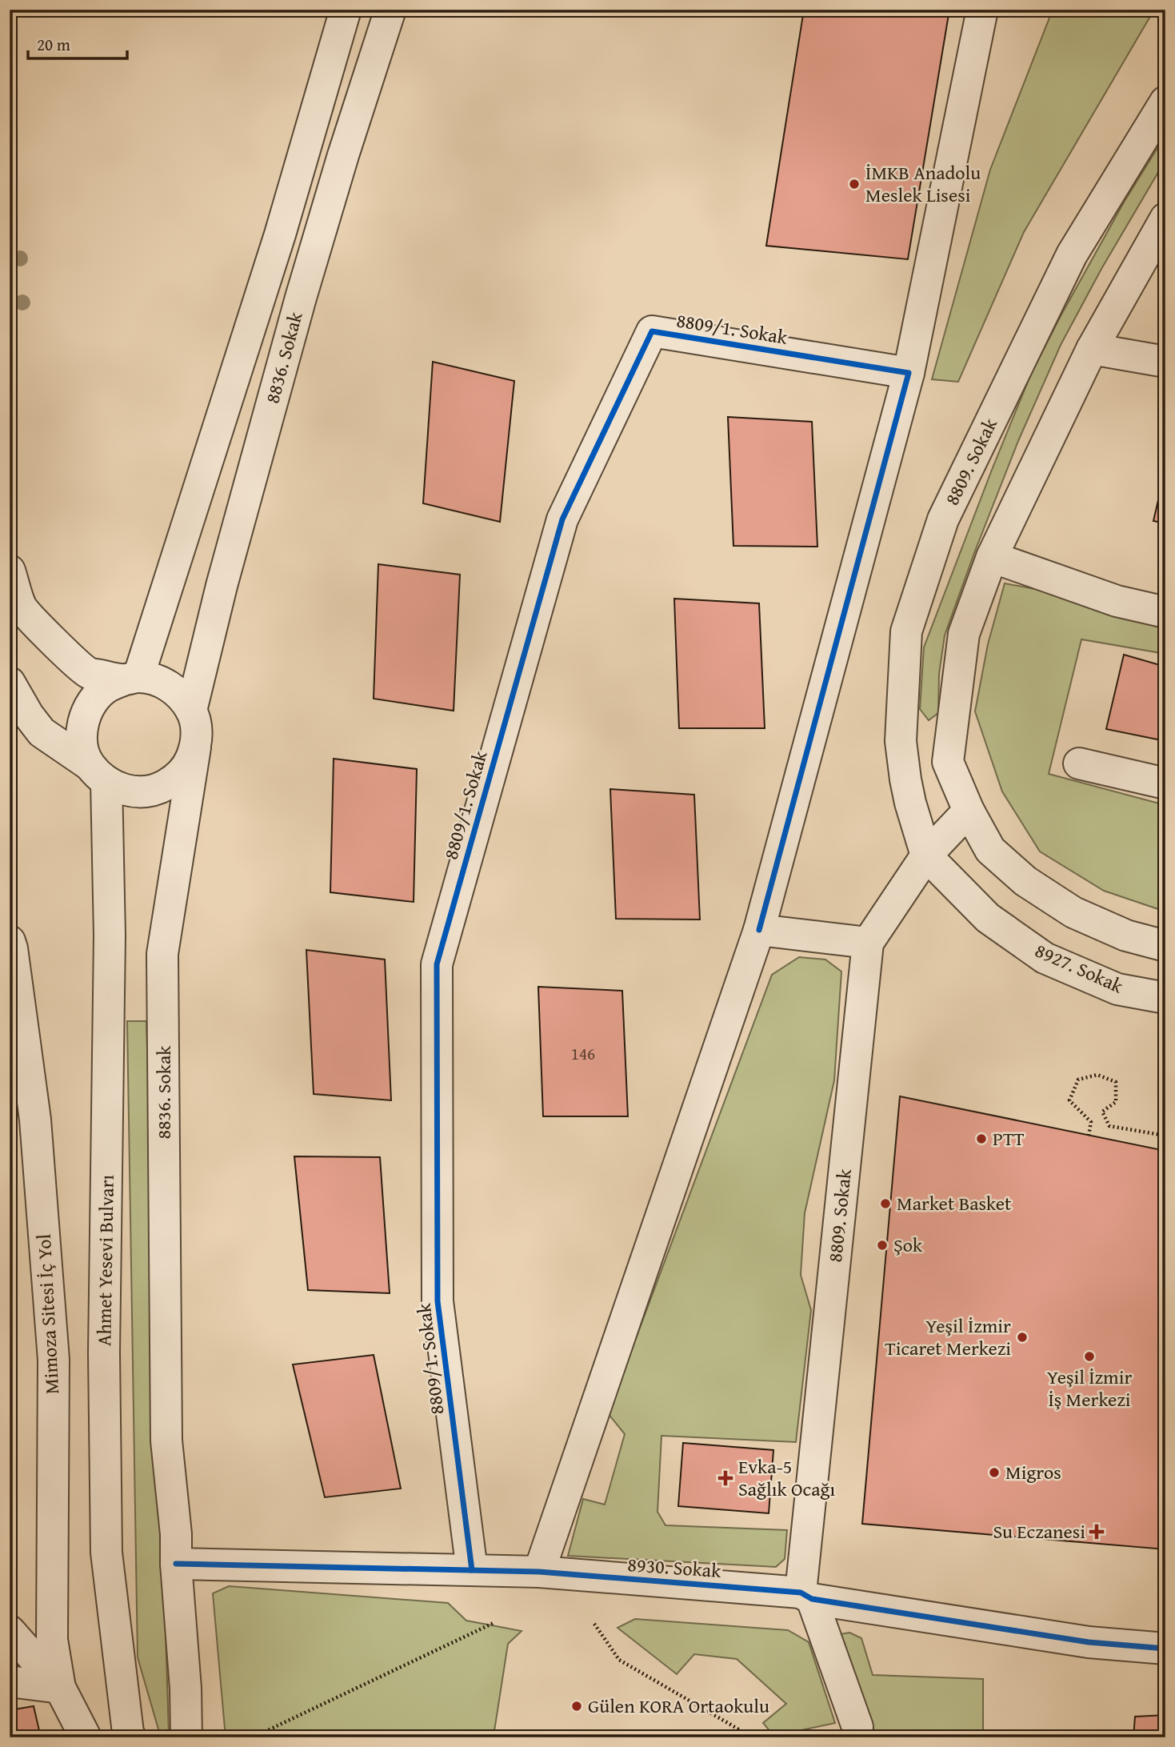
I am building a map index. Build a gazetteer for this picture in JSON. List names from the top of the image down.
{
  "streets": {
    "street": [
      "8809/1. Sokak",
      "8836. Sokak",
      "8809. Sokak",
      "8927. Sokak",
      "Ahmet Yesevi Bulvarı",
      "Mimoza Sitesi İç Yol",
      "8930. Sokak"
    ]
  },
  "crossings": [
    ["8809/1. Sokak", "8930. Sokak"],
    ["8836. Sokak", "Ahmet Yesevi Bulvarı"],
    ["8836. Sokak", "8930. Sokak"],
    ["8809. Sokak", "8927. Sokak"],
    ["8809. Sokak", "8930. Sokak"]
  ],
  "places": {
    "other": [
      "İMKB Anadolu Meslek Lisesi",
      "PTT",
      "Market Basket",
      "Şok",
      "Yeşil İzmir Ticaret Merkezi",
      "Yeşil İzmir İş Merkezi",
      "Migros",
      "Gülen KORA Ortaokulu"
    ],
    "health": ["Evka-5 Sağlık Ocağı", "Su Eczanesi"]
  },
  "house_numbers": ["146"],
  "scale_bar": "20 m"
}
